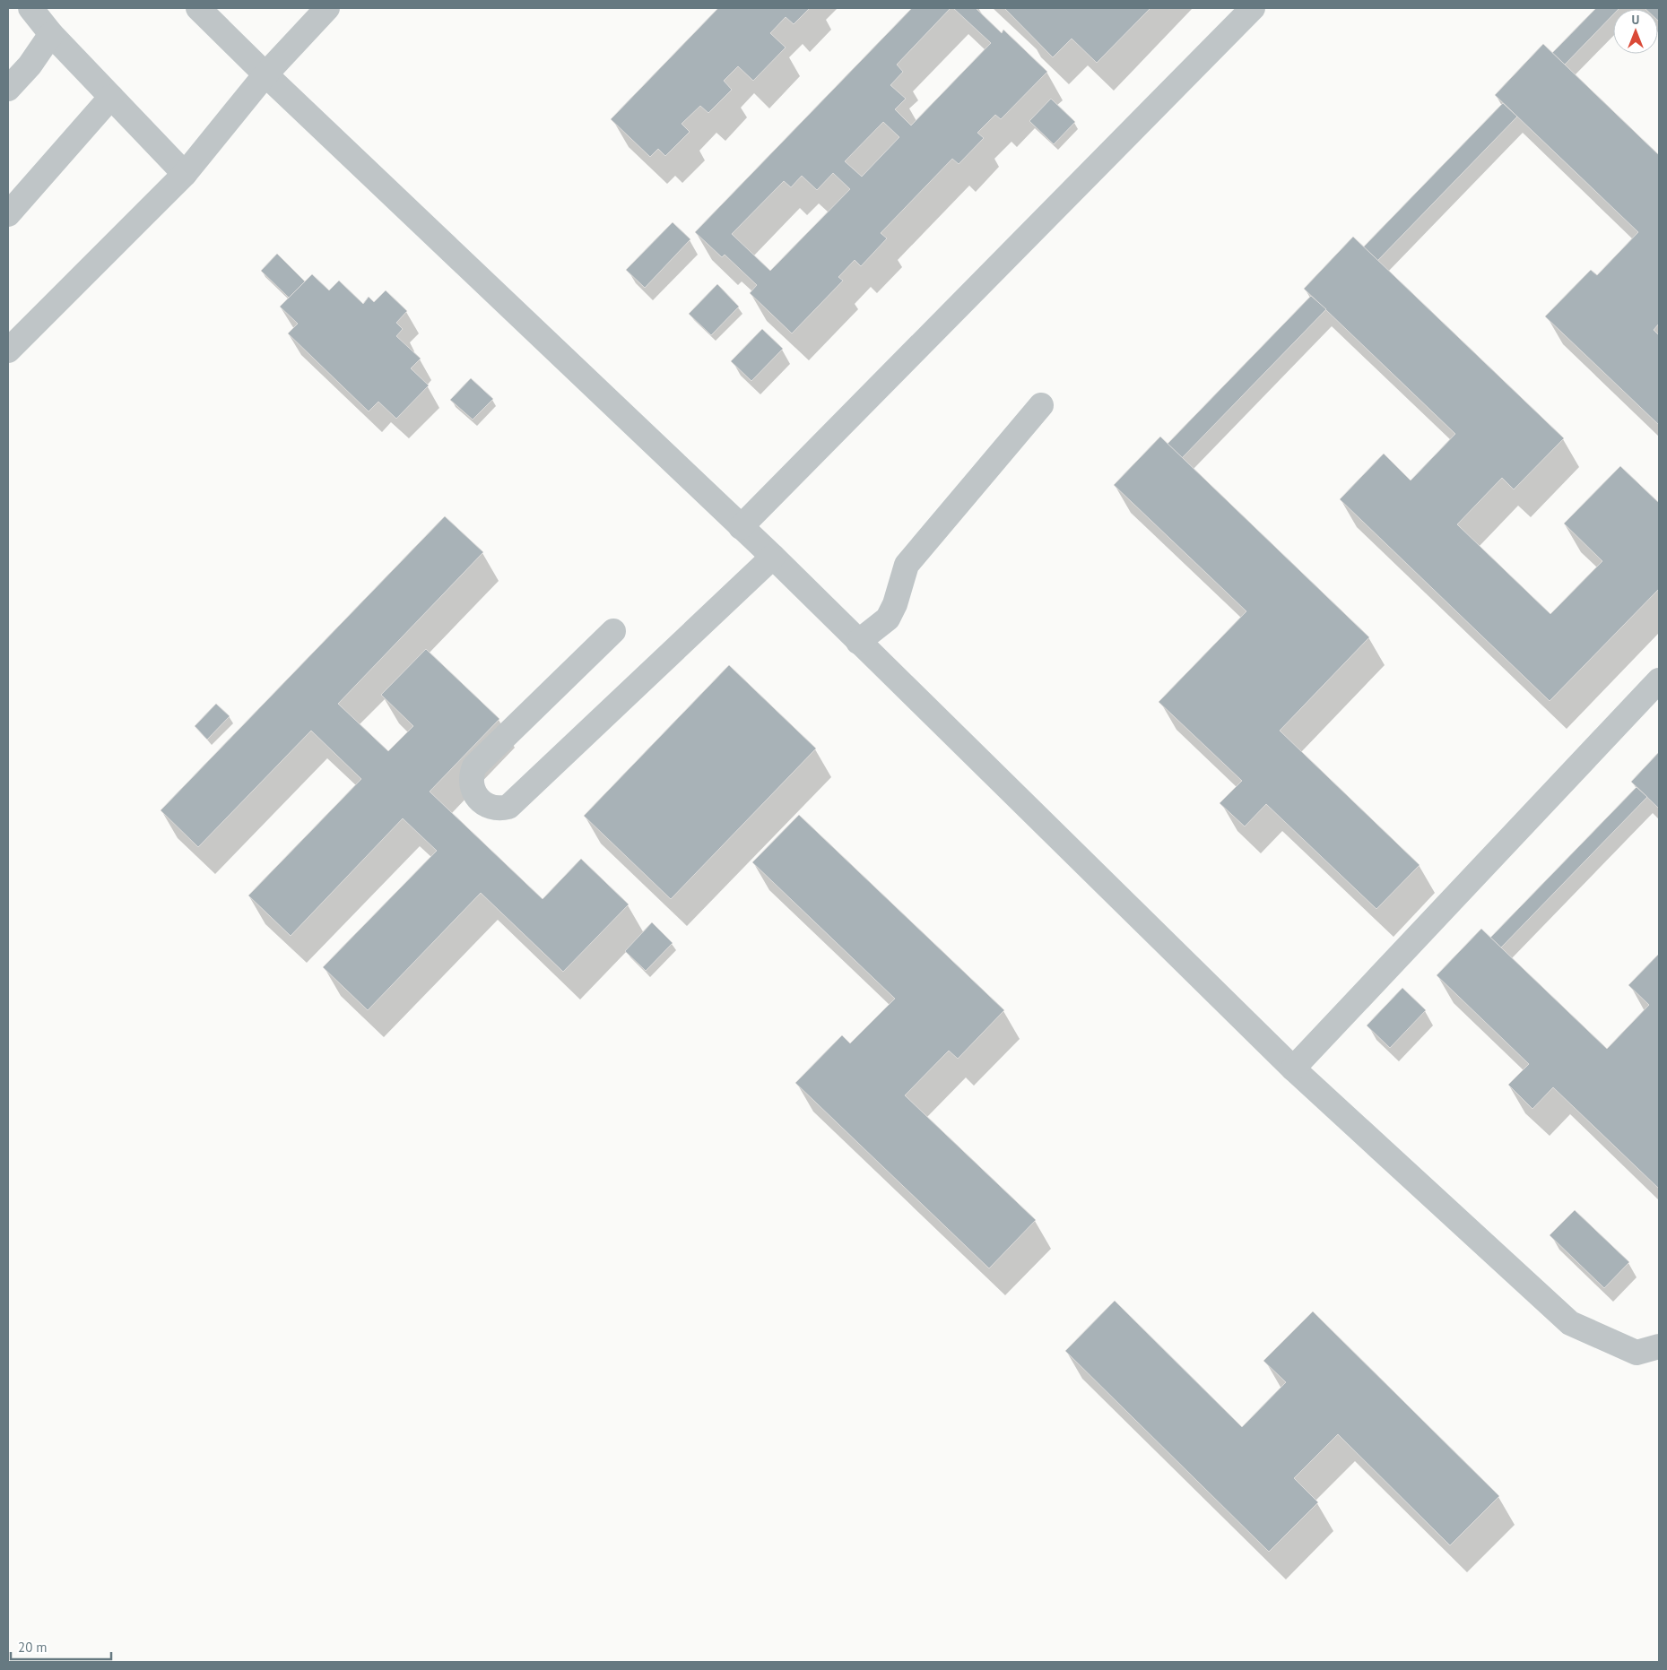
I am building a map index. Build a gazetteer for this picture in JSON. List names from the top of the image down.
{
  "scale_bar": "20 m",
  "north": "top"
}
